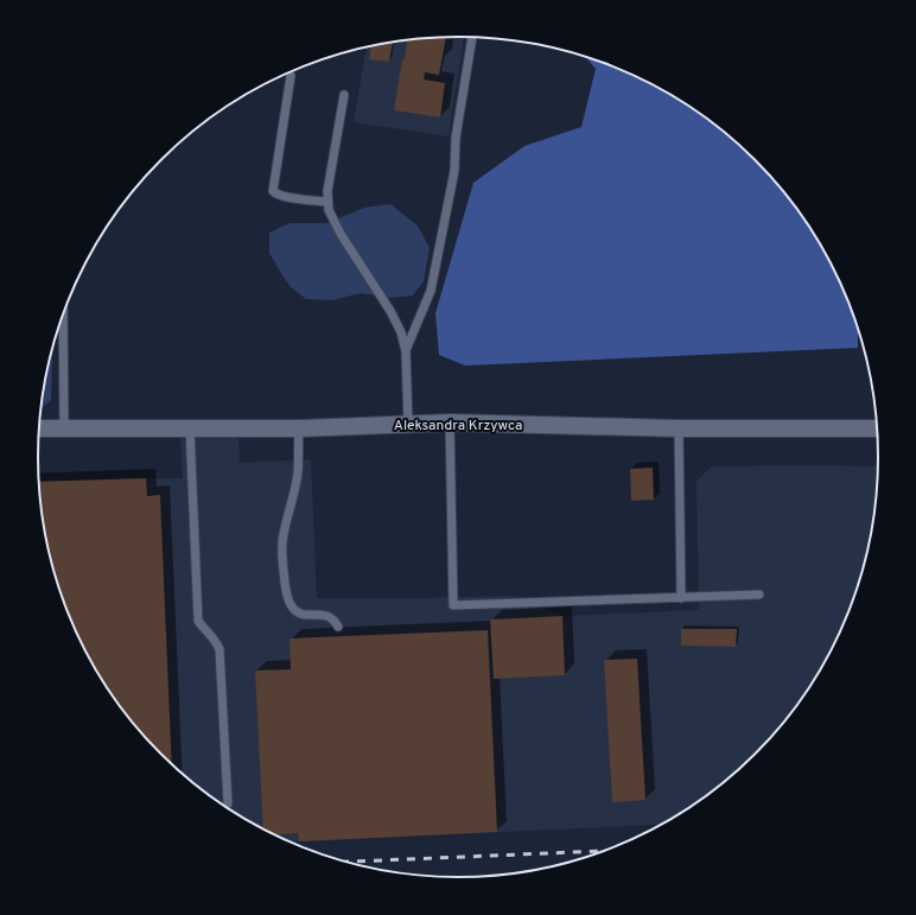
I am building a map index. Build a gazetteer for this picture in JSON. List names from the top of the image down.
{
  "streets": {
    "street": ["Aleksandra Krzywca"]
  }
}
